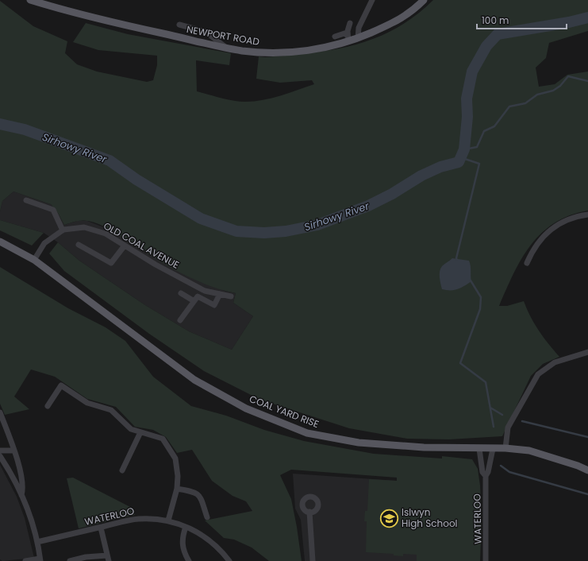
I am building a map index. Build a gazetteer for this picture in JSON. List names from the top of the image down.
{
  "streets": {
    "main road": ["NEWPORT ROAD", "COAL YARD RISE"],
    "street": ["OLD COAL AVENUE", "WATERLOO"]
  },
  "crossings": [
    ["OLD COAL AVENUE", "COAL YARD RISE"],
    ["COAL YARD RISE", "WATERLOO"]
  ],
  "water": ["Sirhowy River"],
  "places": {
    "school or university": ["Islwyn High School"]
  },
  "scale_bar": "100 m"
}
